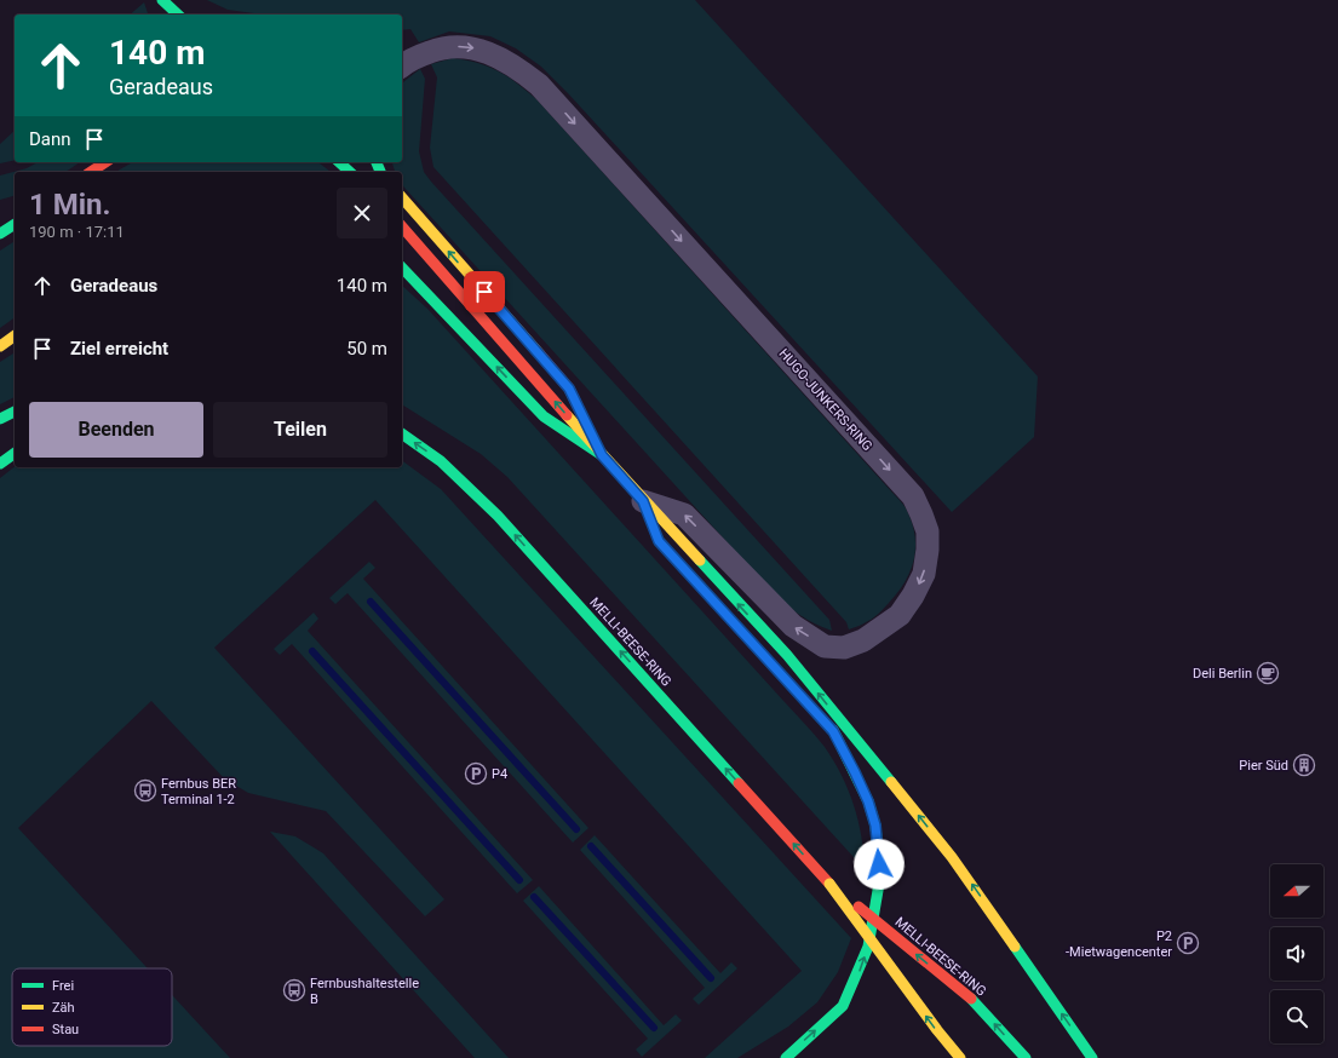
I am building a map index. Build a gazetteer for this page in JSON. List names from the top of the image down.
{
  "streets": {
    "main road": ["MELLI-BEESE-RING"],
    "street": ["HUGO-JUNKERS-RING"]
  },
  "one_way": ["MELLI-BEESE-RING"],
  "places": {
    "cafe": ["Deli Berlin"],
    "building": ["Pier Süd"],
    "parking": ["P4", "P2 -Mietwagencenter"],
    "bus stop": ["Fernbus BER Terminal 1-2", "Fernbushaltestelle B"]
  },
  "legend": ["Frei", "Zäh", "Stau"],
  "north": "left",
  "page": {
    "turn": ["140 m", "Geradeaus"],
    "then": "Dann",
    "heading": ["1 Min.", "190 m · 17:11"],
    "list": [
      {
        "name": "Geradeaus",
        "value": "140 m"
      },
      {
        "name": "Ziel erreicht",
        "value": "50 m"
      }
    ],
    "buttons": ["Beenden", "Teilen"]
  }
}
